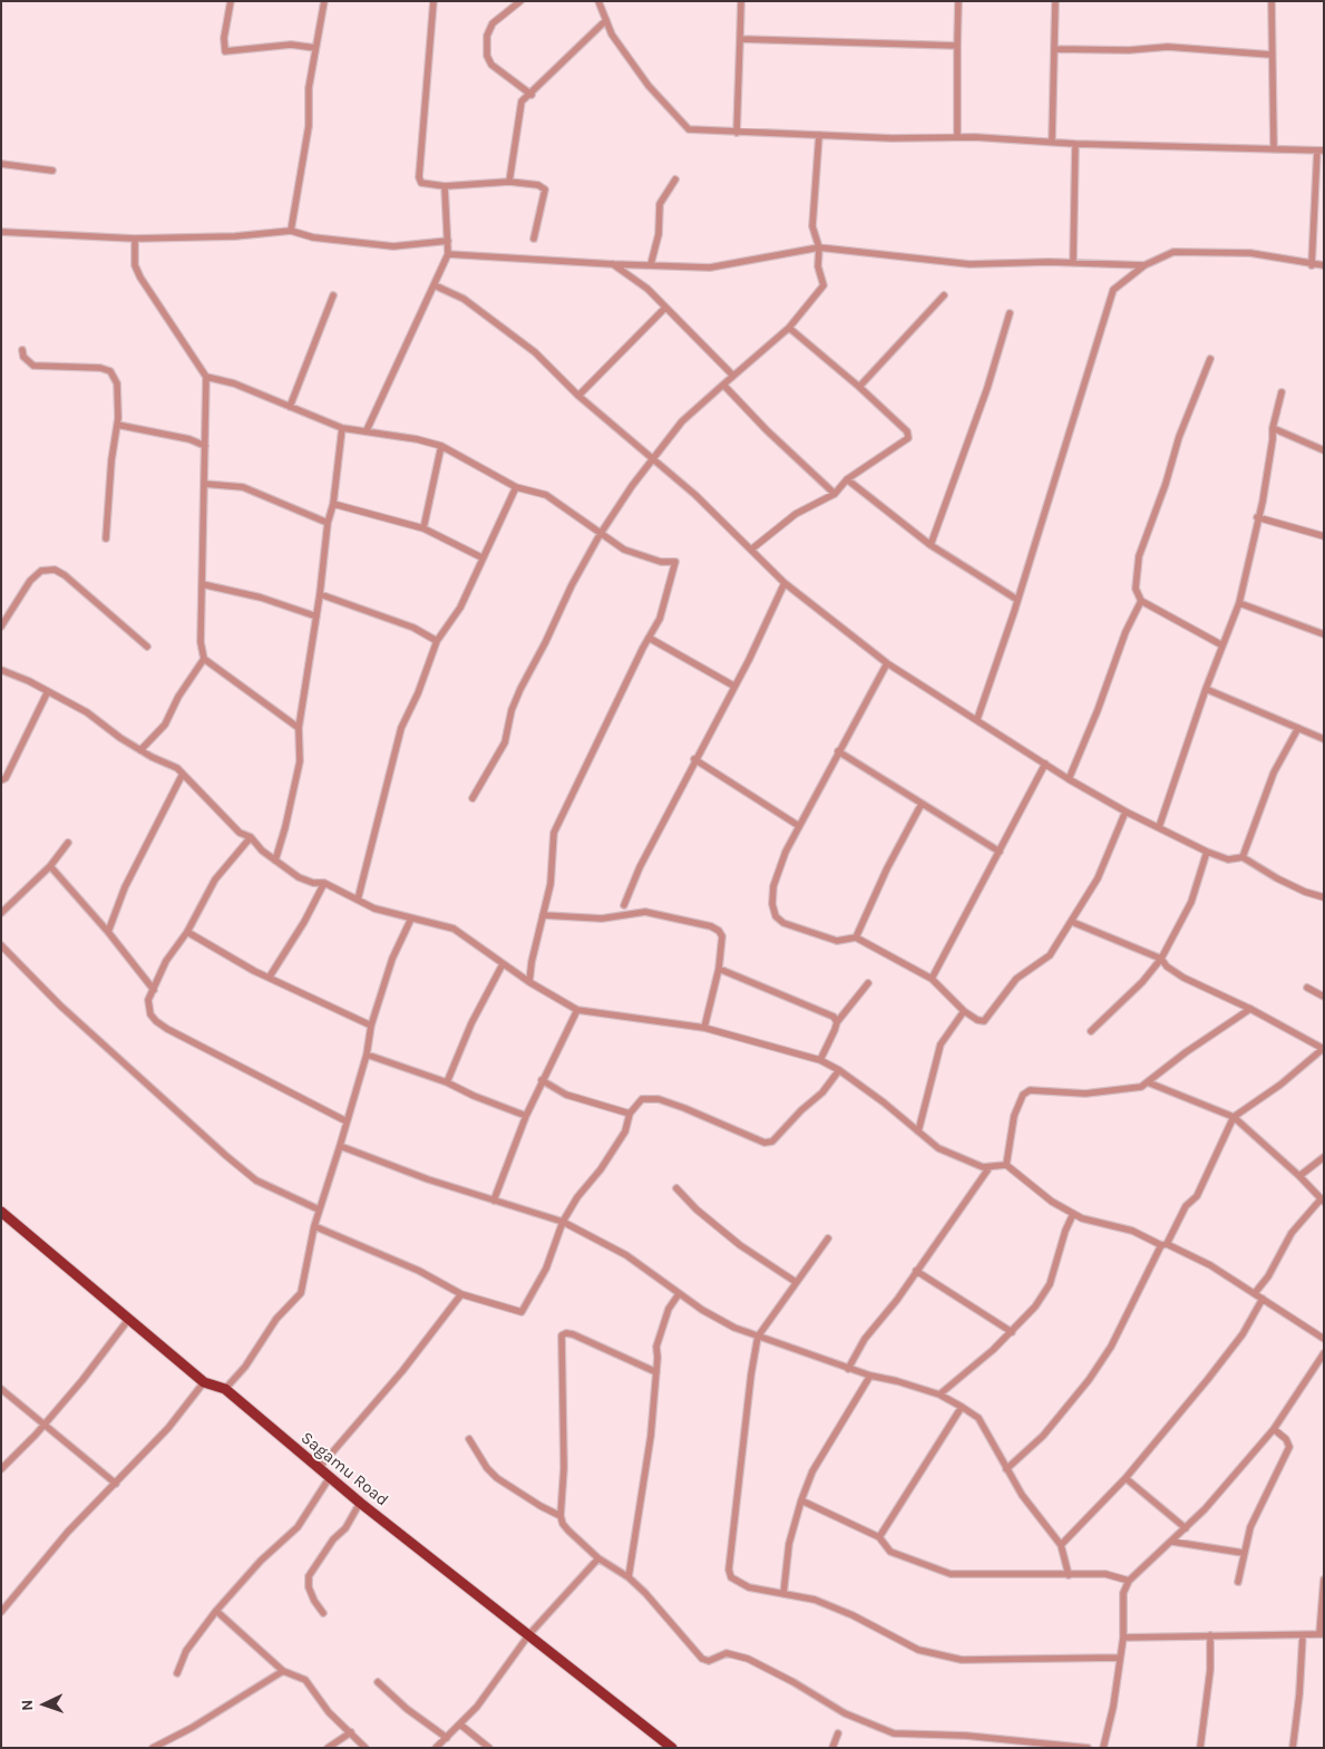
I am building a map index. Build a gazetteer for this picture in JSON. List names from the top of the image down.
{
  "streets": {
    "highway": ["Sagamu Road"]
  },
  "north": "left"
}
